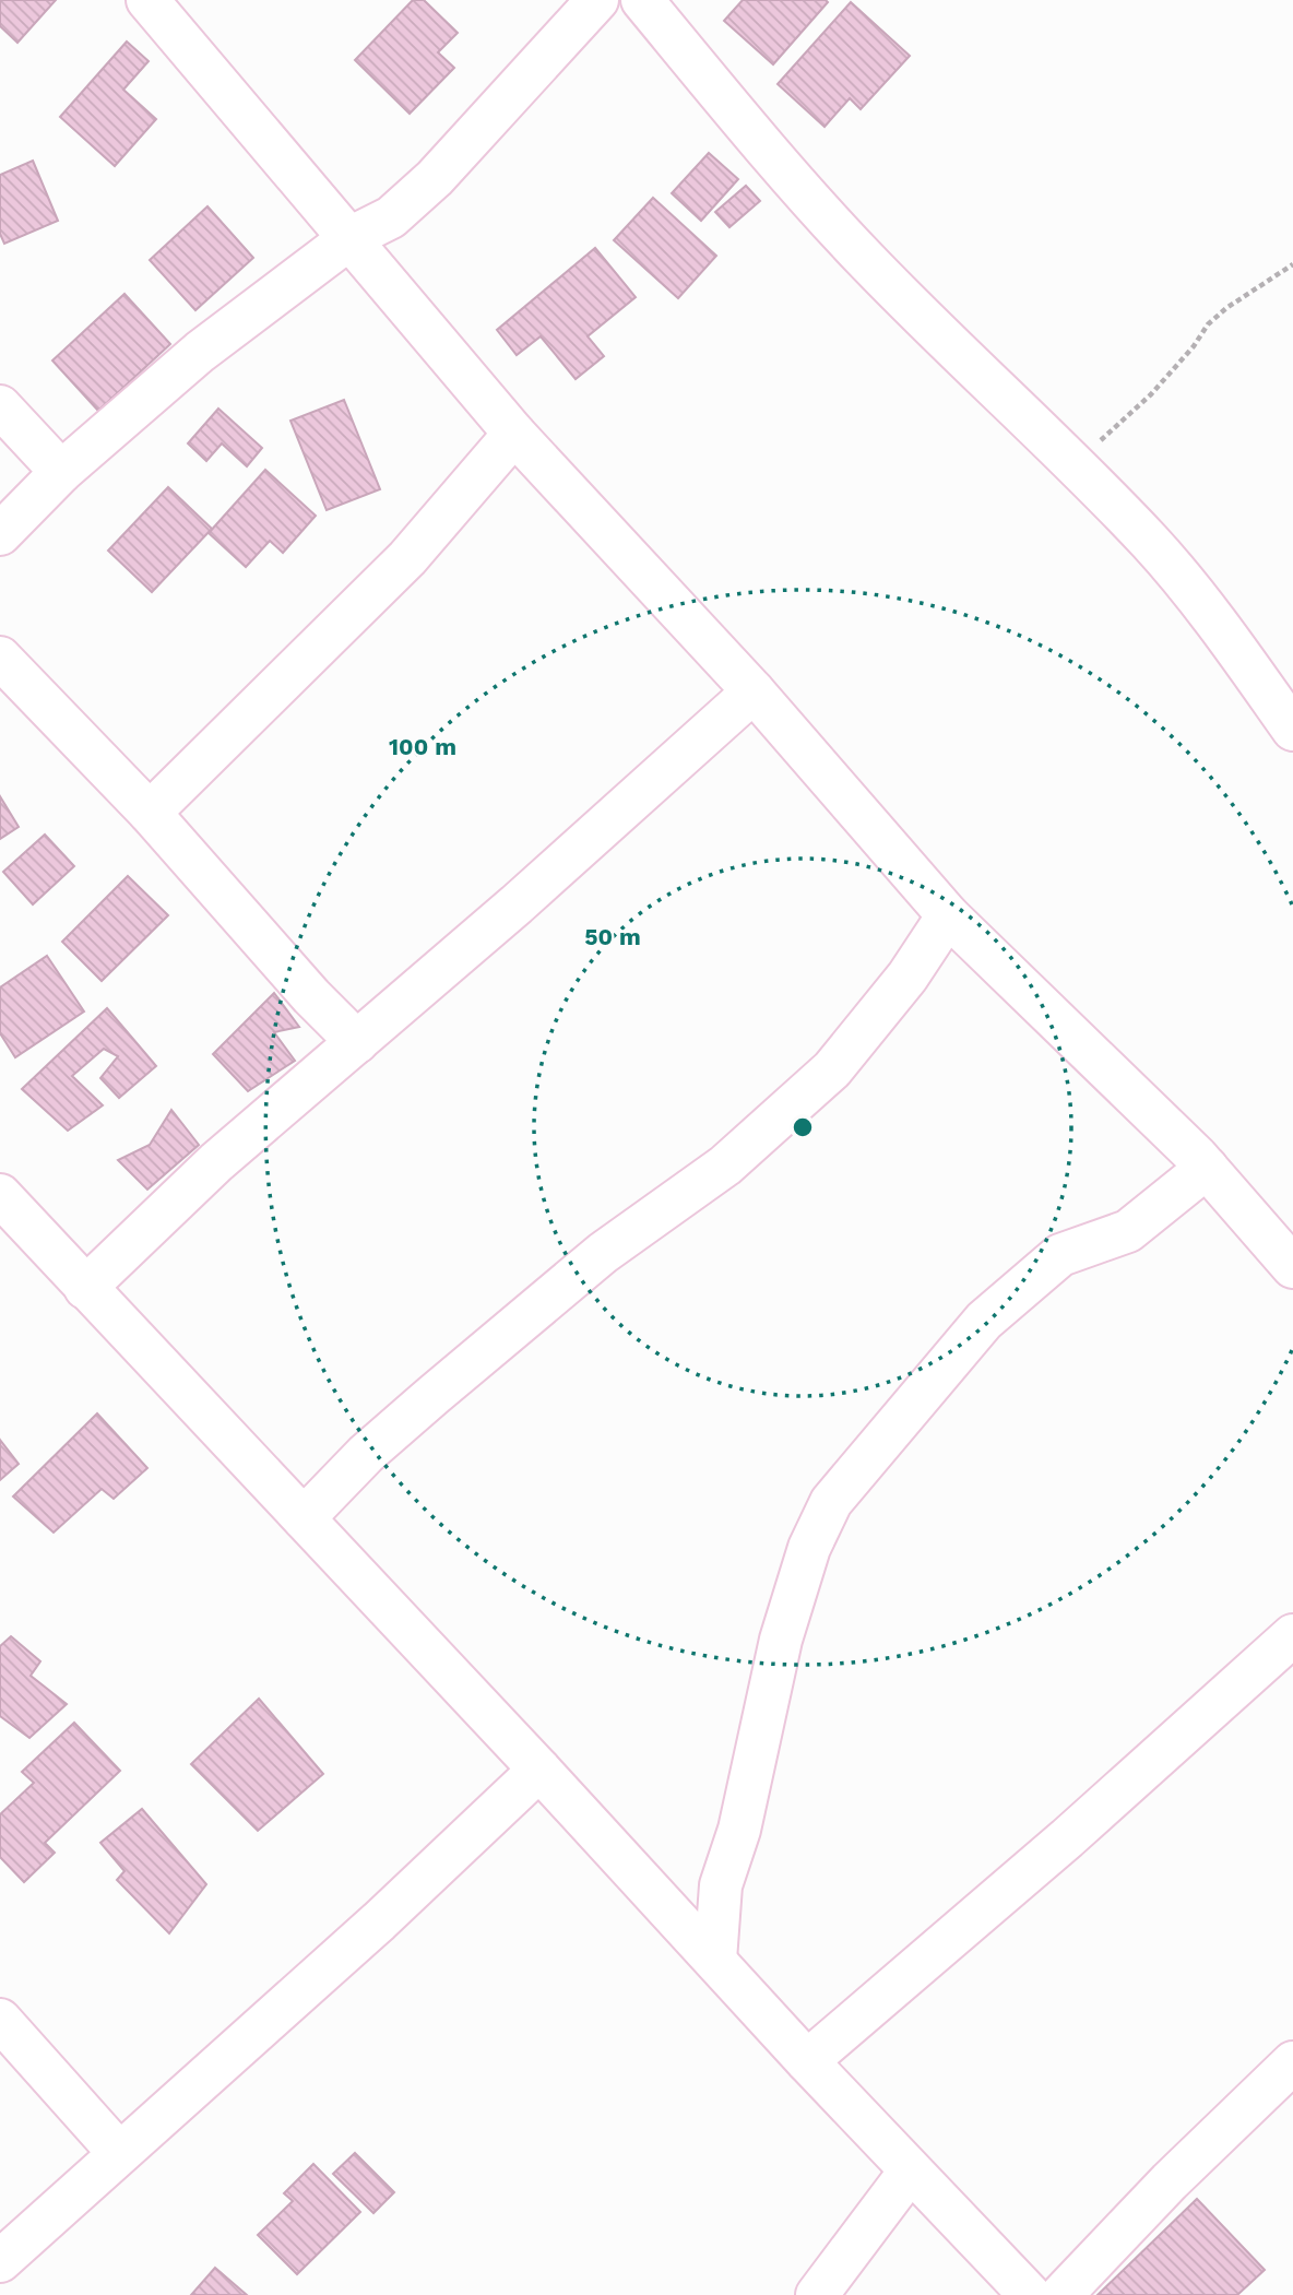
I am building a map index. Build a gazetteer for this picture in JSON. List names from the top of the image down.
{
  "rings": ["100 m", "50 m"]
}
